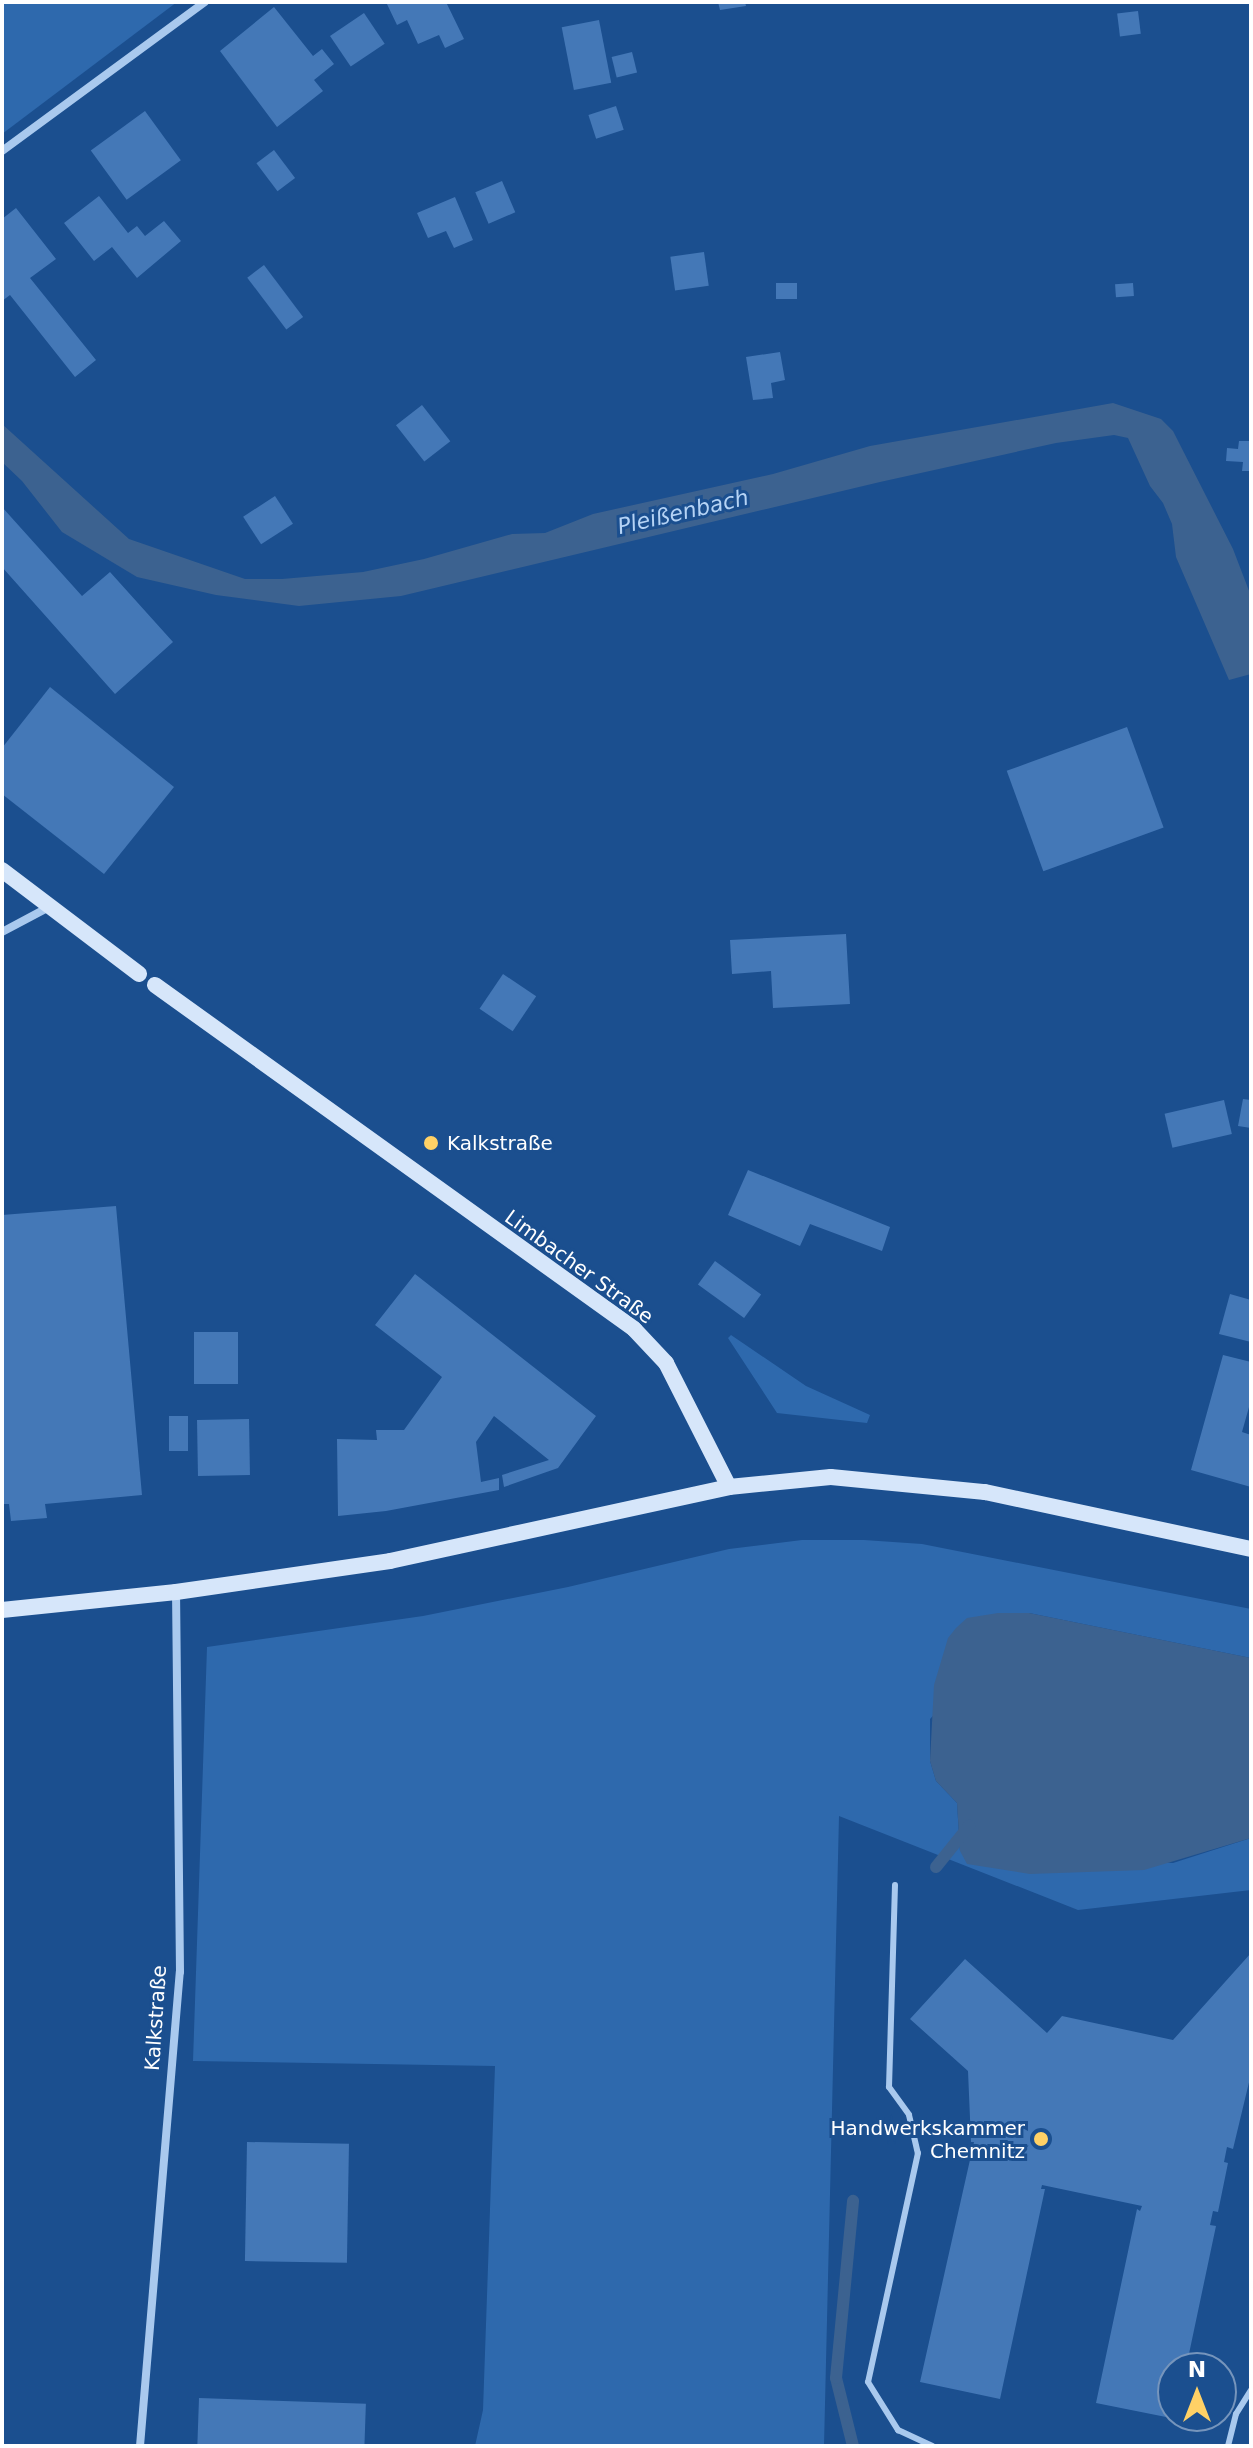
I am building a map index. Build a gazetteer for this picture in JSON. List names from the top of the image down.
{
  "streets": {
    "main road": ["Limbacher Straße"],
    "street": ["Kalkstraße"]
  },
  "water": ["Pleißenbach"],
  "places": ["Kalkstraße", "Handwerkskammer Chemnitz"],
  "north": "top"
}
